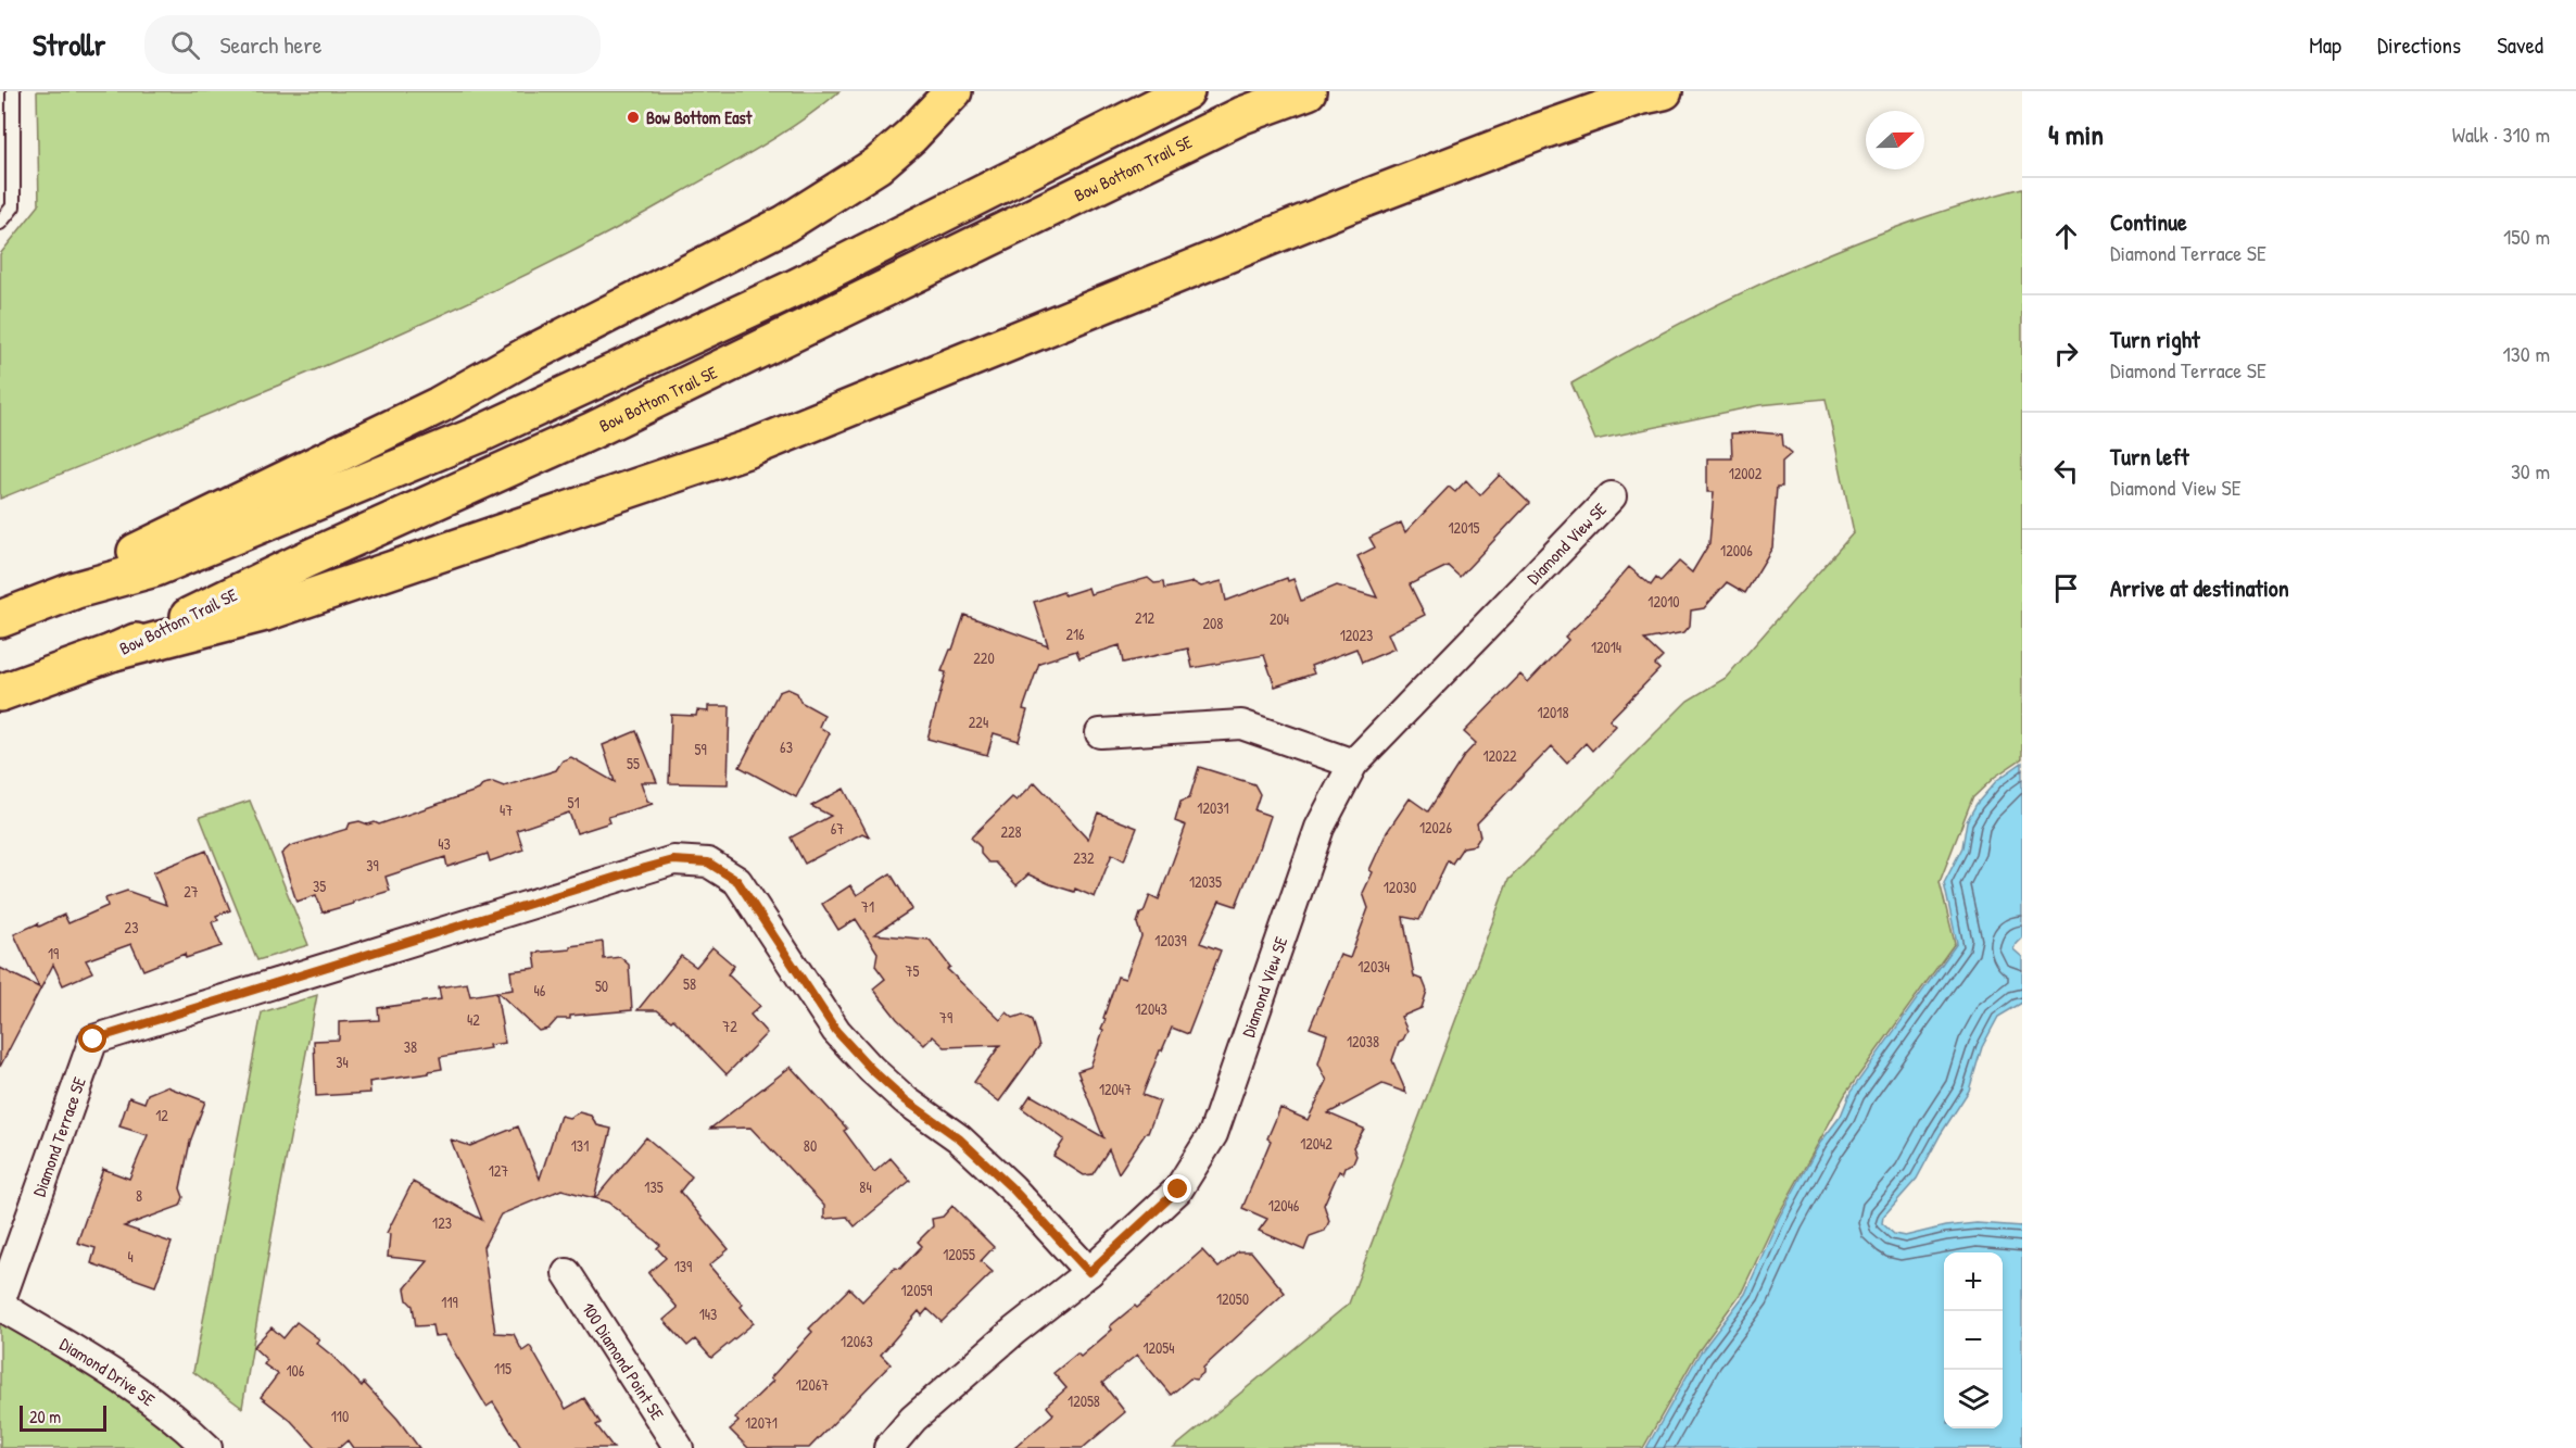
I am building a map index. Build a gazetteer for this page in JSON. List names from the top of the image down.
{
  "streets": {
    "highway": ["Bow Bottom Trail SE"],
    "street": [
      "Diamond View SE",
      "Diamond Terrace SE",
      "100 Diamond Point SE",
      "Diamond Drive SE"
    ]
  },
  "crossings": [
    ["Diamond View SE", "Diamond Terrace SE"],
    ["Diamond Terrace SE", "Diamond Drive SE"]
  ],
  "places": ["Bow Bottom East"],
  "house_numbers": [
    "12002",
    "12015",
    "12006",
    "12010",
    "212",
    "204",
    "208",
    "216",
    "12023",
    "12014",
    "220",
    "12018",
    "224",
    "63",
    "59",
    "12022",
    "55",
    "51",
    "12031",
    "47",
    "12026",
    "67",
    "228",
    "43",
    "232",
    "39",
    "12035",
    "35",
    "12030",
    "27",
    "71",
    "23",
    "12039",
    "19",
    "12034",
    "75",
    "58",
    "50",
    "46",
    "12043",
    "79",
    "42",
    "72",
    "12038",
    "38",
    "34",
    "12047",
    "12",
    "12042",
    "131",
    "80",
    "127",
    "135",
    "84",
    "8",
    "12046",
    "123",
    "12055",
    "4",
    "139",
    "12059",
    "12050",
    "119",
    "143",
    "12063",
    "12054",
    "115",
    "106",
    "12067",
    "12058",
    "110",
    "12071"
  ],
  "scale_bar": "20 m",
  "north": "right",
  "page": {
    "header": "Strollr",
    "search": "Search here",
    "nav": ["Map", "Directions", "Saved"],
    "heading": ["4 min", "Walk · 310 m"],
    "list": [
      ["Continue", "Diamond Terrace SE", "150 m"],
      ["Turn right", "Diamond Terrace SE", "130 m"],
      ["Turn left", "Diamond View SE", "30 m"],
      "Arrive at destination"
    ],
    "map_buttons": ["+", "−"],
    "scale": "20 m"
  }
}
